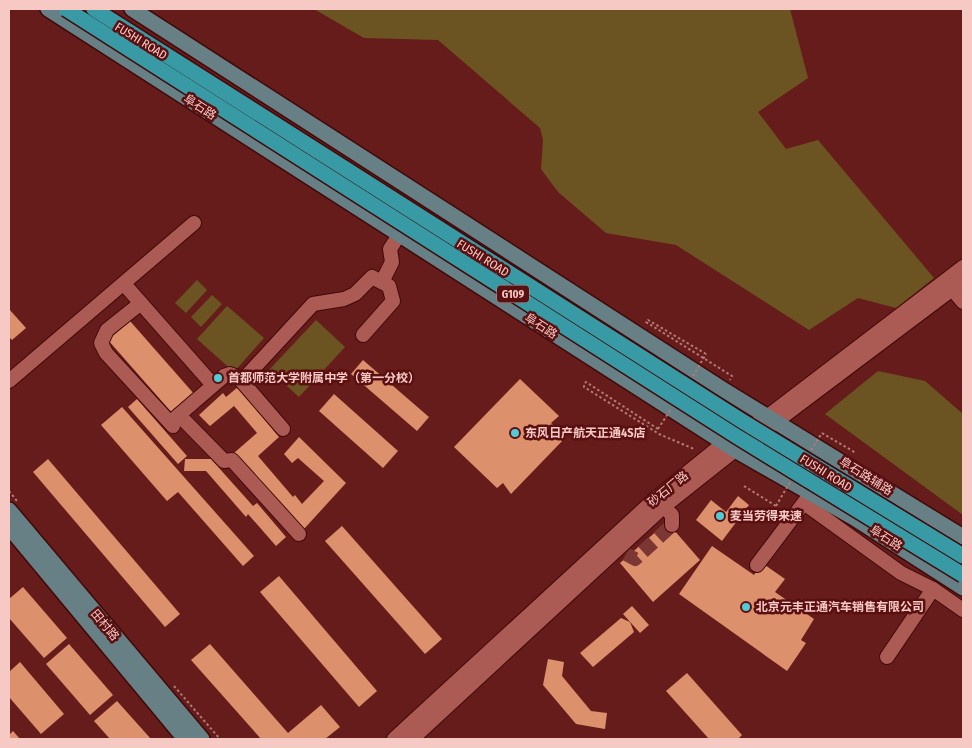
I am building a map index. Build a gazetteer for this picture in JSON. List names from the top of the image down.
{
  "streets": {
    "highway": ["FUSHI ROAD", "G109"],
    "main road": ["阜石路", "阜石路辅路", "田村路"],
    "street": ["砂石厂路"]
  },
  "crossings": [
    ["阜石路", "砂石厂路"],
    ["阜石路辅路", "砂石厂路"]
  ],
  "places": [
    "首都师范大学附属中学（第一分校）",
    "东风日产航天正通4S店",
    "麦当劳得来速",
    "北京元丰正通汽车销售有限公司"
  ]
}
